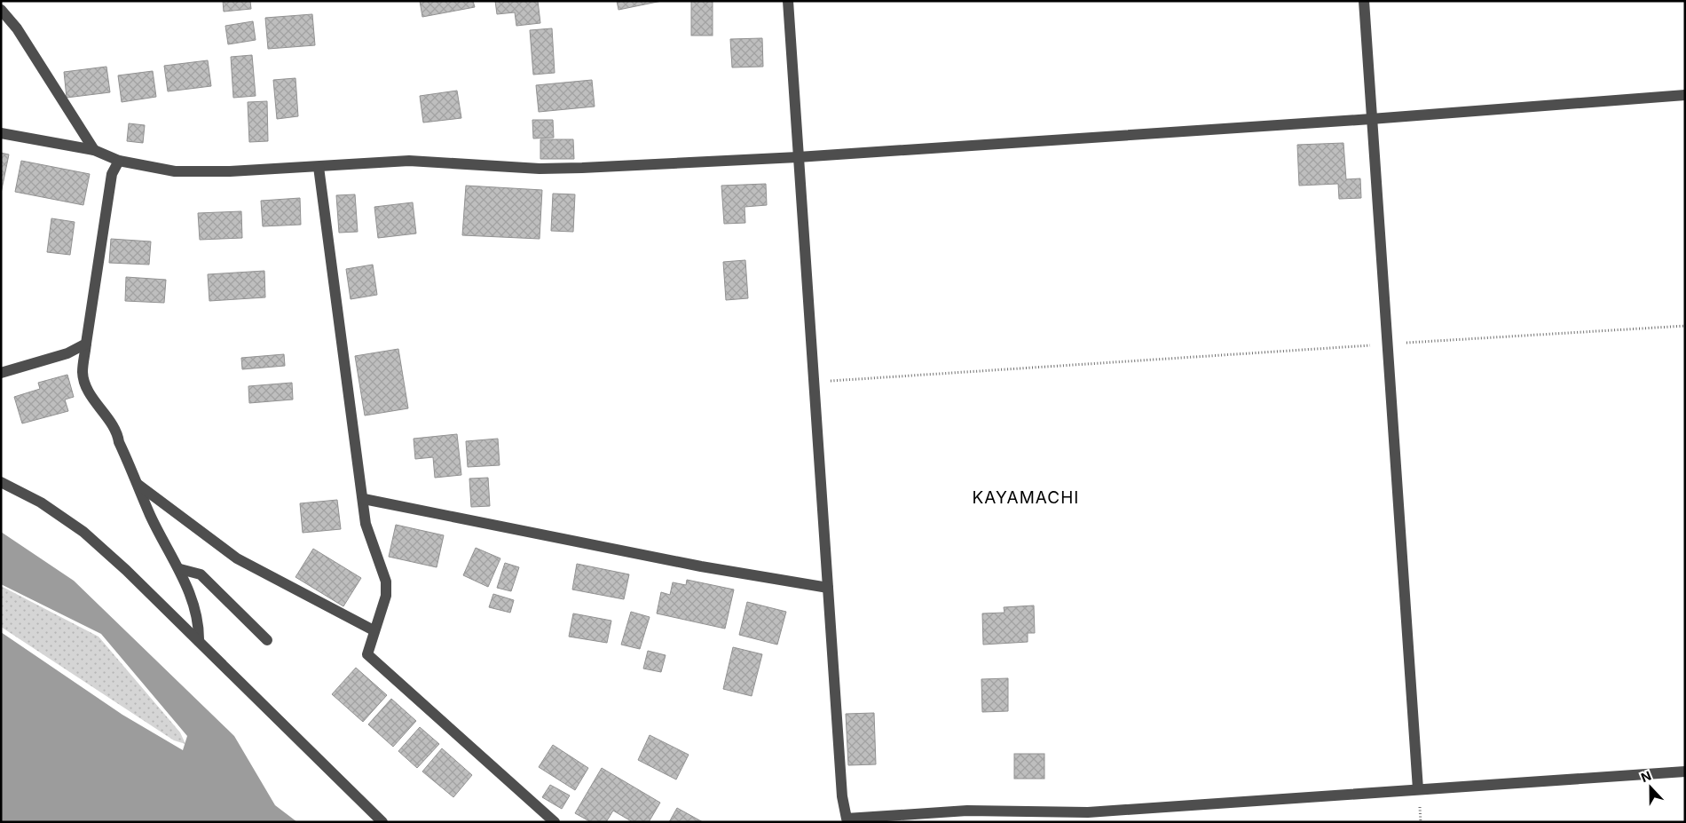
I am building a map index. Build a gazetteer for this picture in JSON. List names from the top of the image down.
{
  "districts": ["KAYAMACHI"],
  "north": "top"
}
